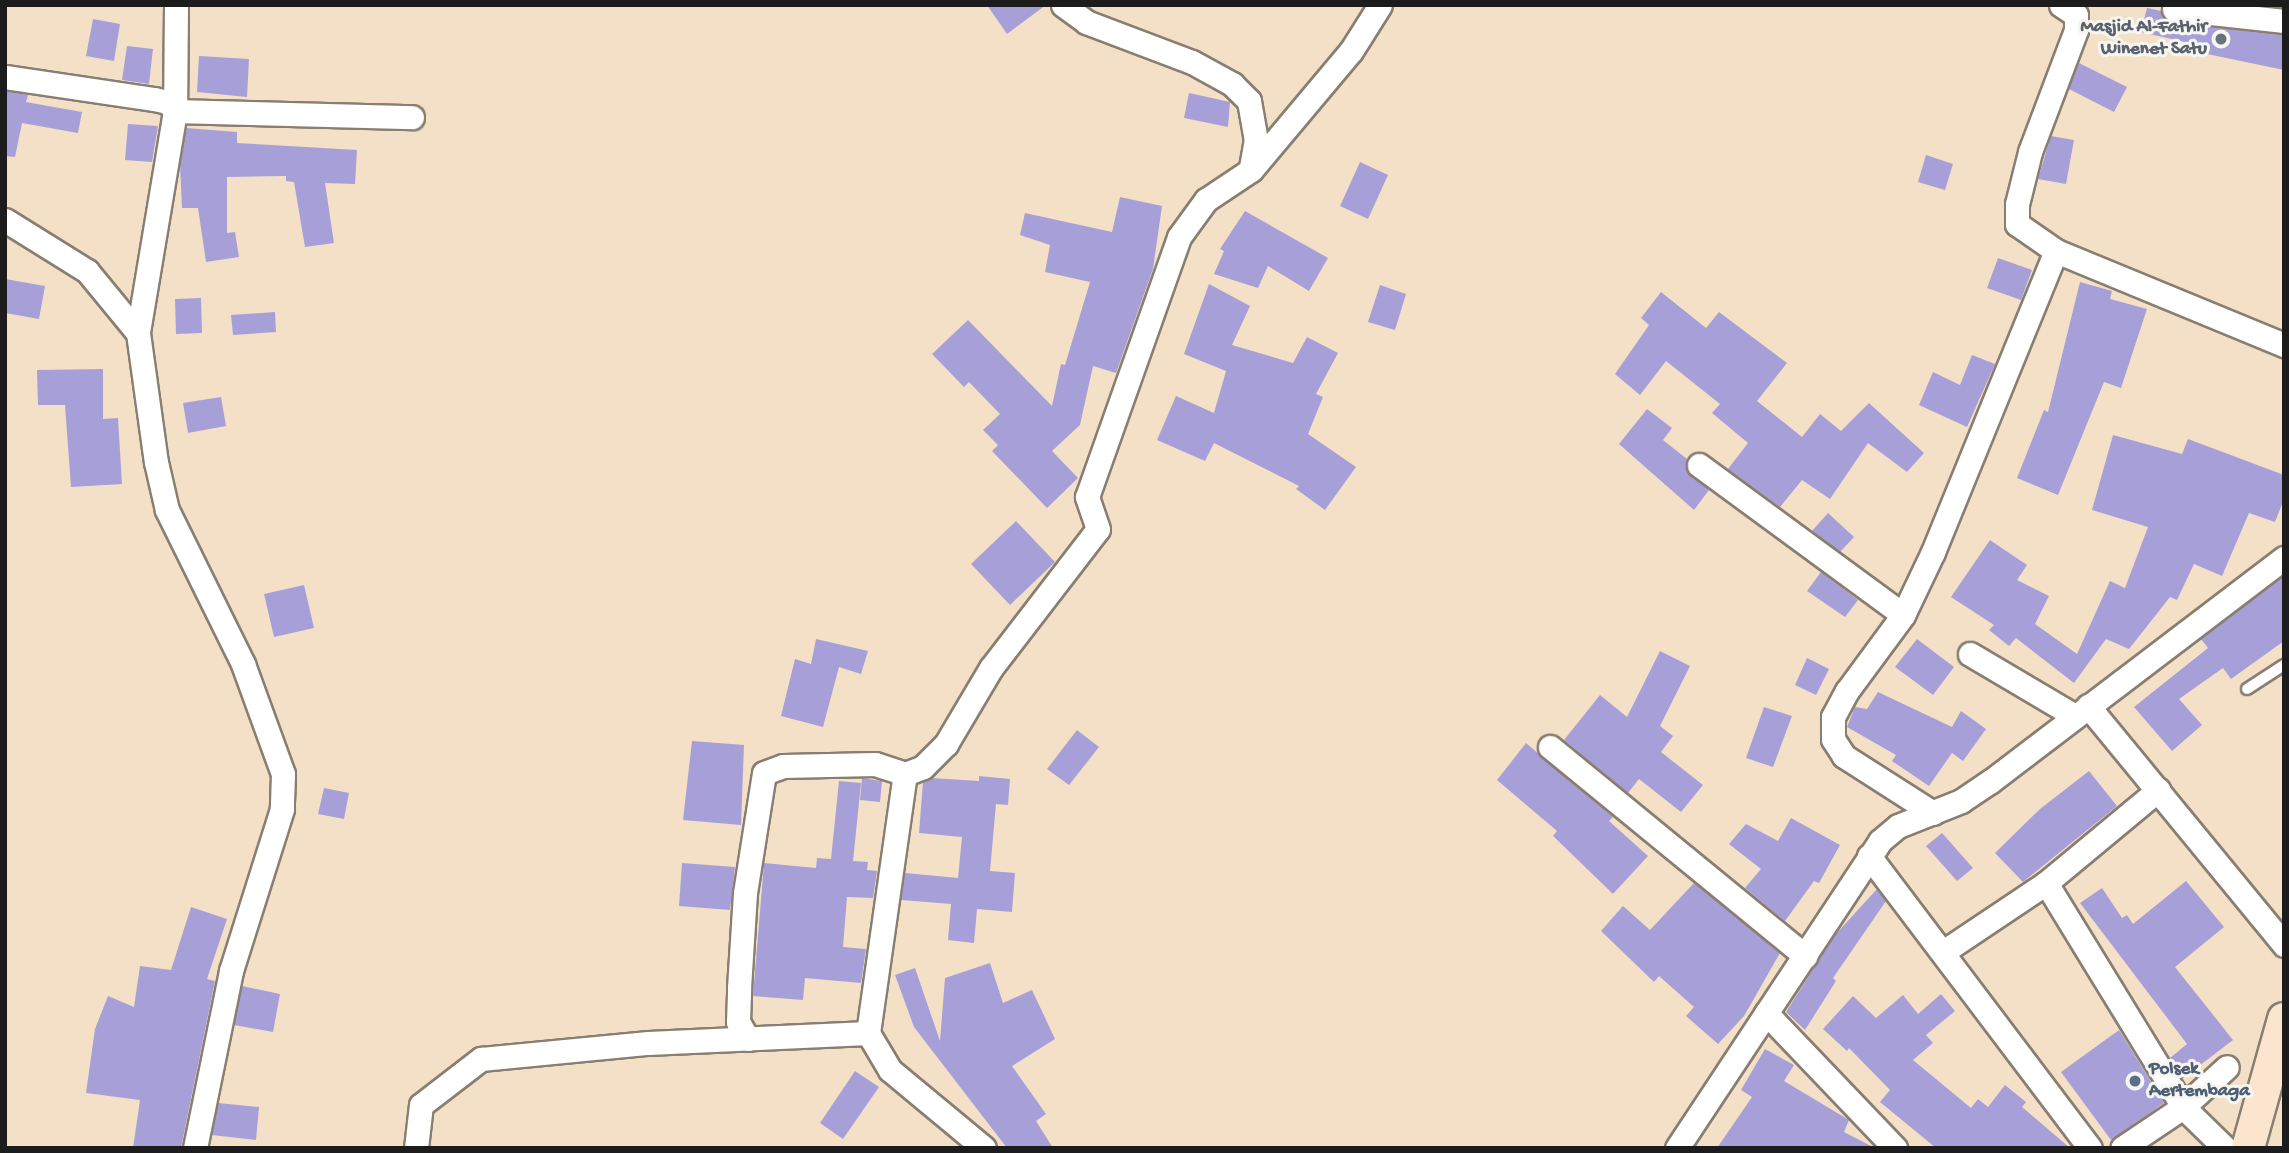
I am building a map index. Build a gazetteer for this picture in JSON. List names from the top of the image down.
{
  "places": ["Masjid Al-Fathir Winenet Satu", "Polsek Aertembaga"]
}
